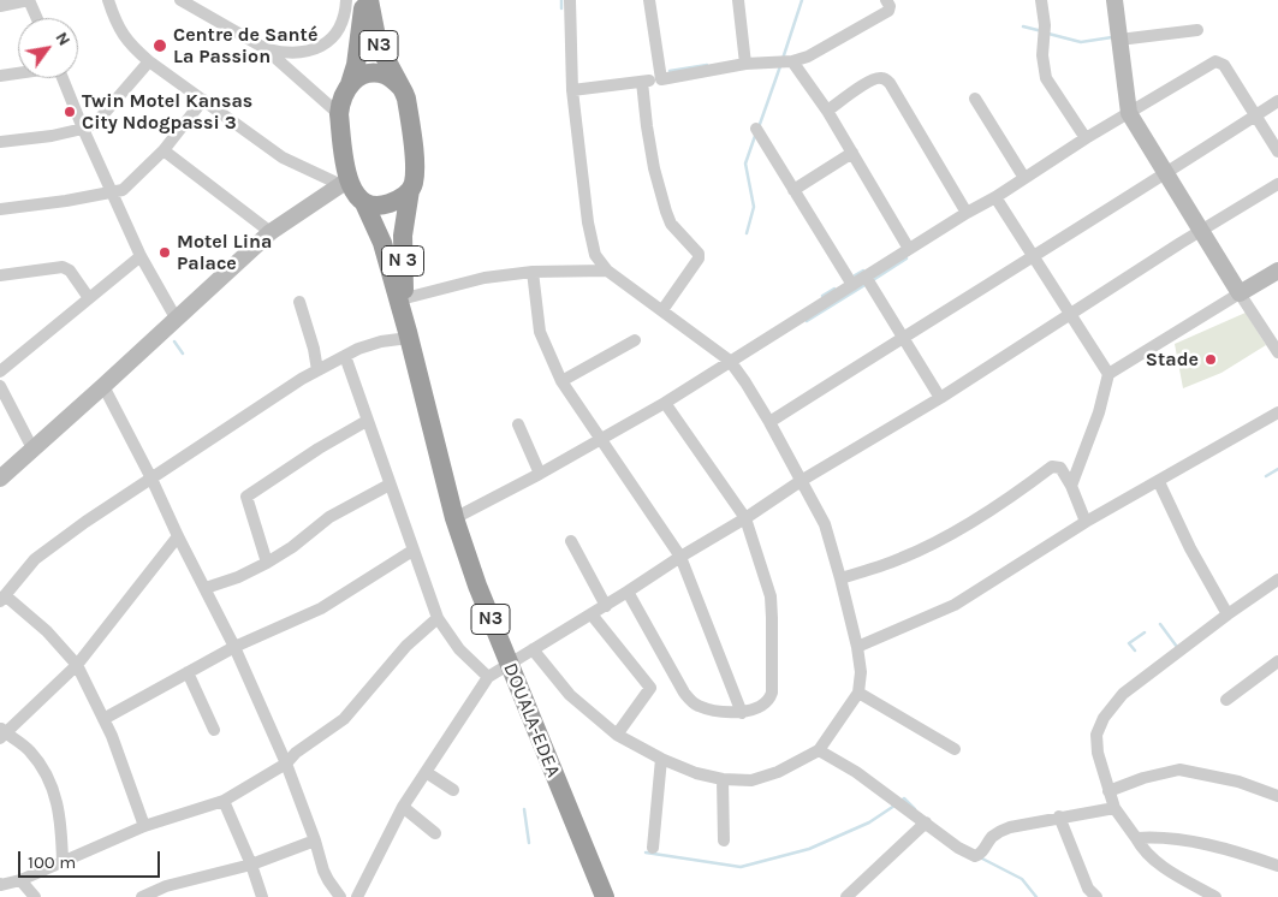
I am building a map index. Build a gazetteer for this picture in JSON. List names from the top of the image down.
{
  "streets": {
    "highway": ["N3", "N 3", "DOUALA-EDEA"]
  },
  "crossings": [
    ["N3", "N 3"],
    ["N 3", "DOUALA-EDEA"]
  ],
  "places": [
    "Centre de Santé La Passion",
    "Twin Motel Kansas City Ndogpassi 3",
    "Motel Lina Palace",
    "Stade"
  ],
  "scale_bar": "100 m",
  "north": "top right"
}
